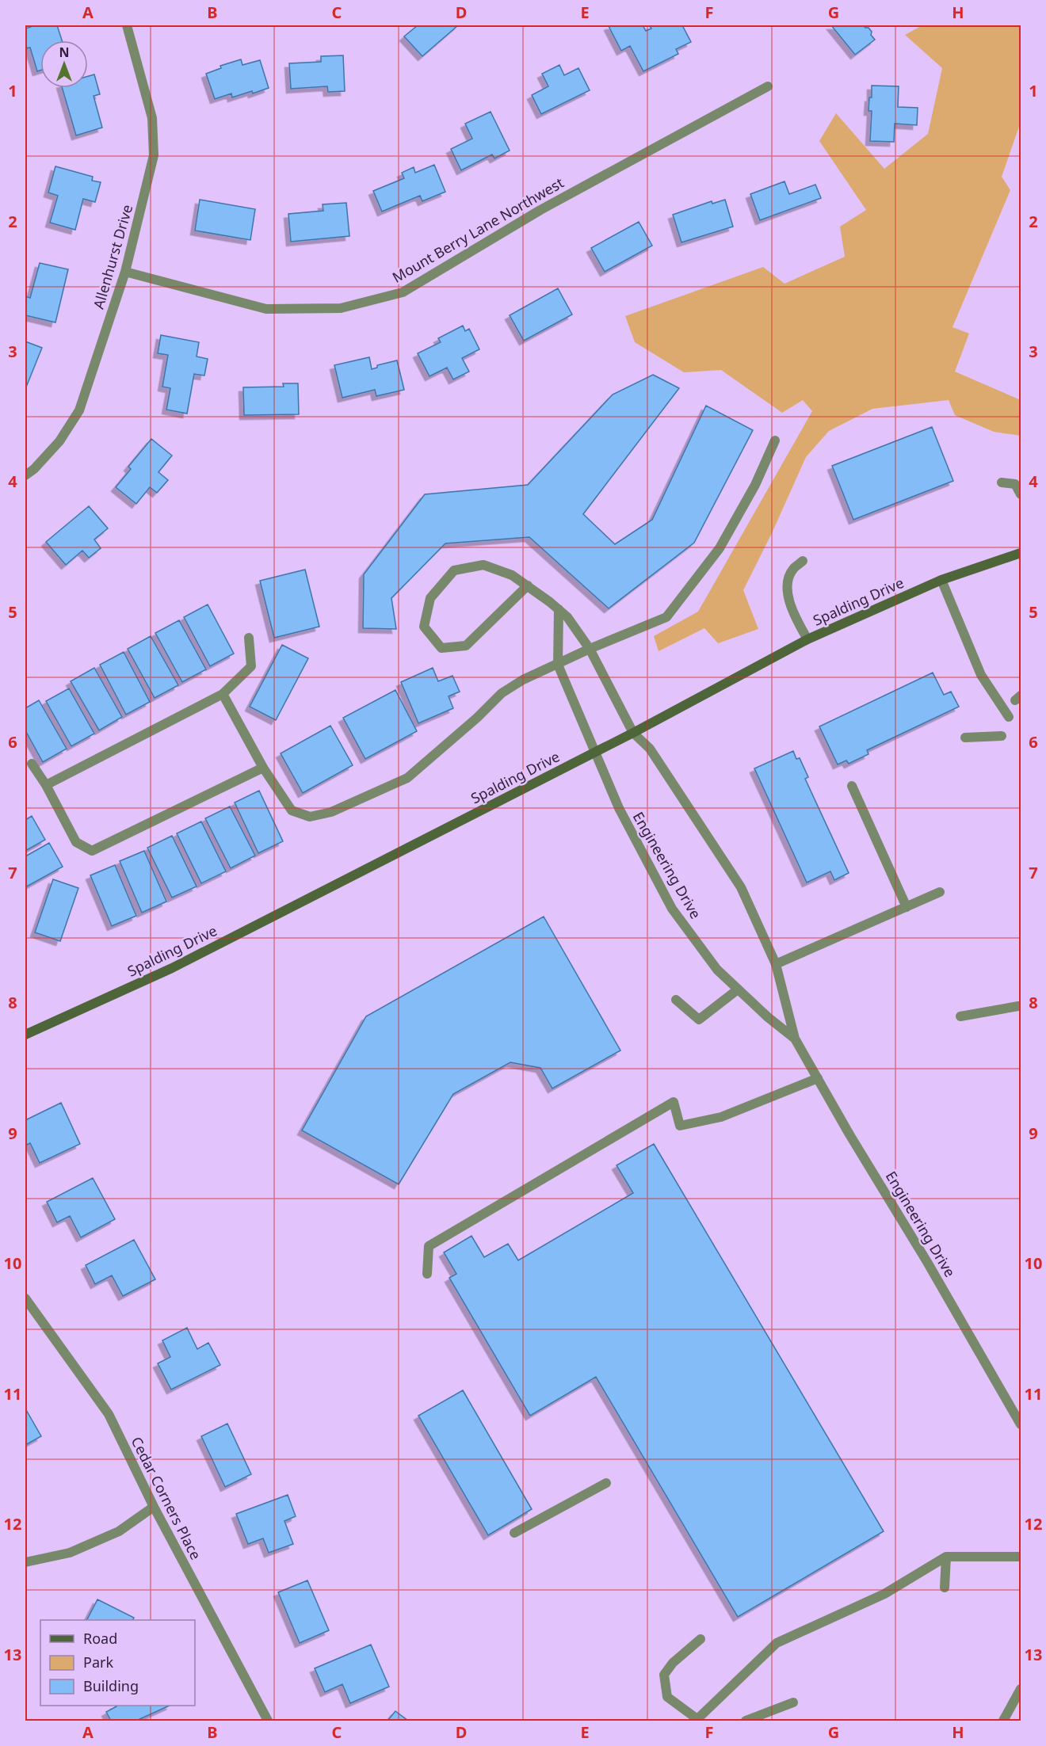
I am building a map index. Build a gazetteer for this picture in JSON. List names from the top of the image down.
{
  "streets": {
    "main road": ["Spalding Drive"],
    "street": [
      "Mount Berry Lane Northwest",
      "Allenhurst Drive",
      "Engineering Drive",
      "Cedar Corners Place"
    ]
  },
  "crossings": [
    ["Mount Berry Lane Northwest", "Allenhurst Drive"],
    ["Spalding Drive", "Engineering Drive"]
  ],
  "legend": ["Road", "Park", "Building"],
  "north": "top",
  "grid": {
    "columns": [
      "A",
      "B",
      "C",
      "D",
      "E",
      "F",
      "G",
      "H"
    ],
    "rows": [
      "1",
      "2",
      "3",
      "4",
      "5",
      "6",
      "7",
      "8",
      "9",
      "10",
      "11",
      "12",
      "13"
    ]
  }
}
